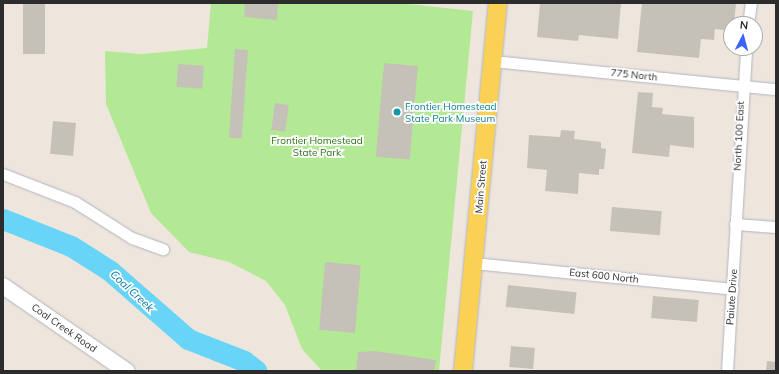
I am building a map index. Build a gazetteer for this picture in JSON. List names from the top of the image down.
{
  "streets": {
    "main road": ["Main Street", "Coal Creek Road"],
    "street": [
      "775 North",
      "North 100 East",
      "East 600 North",
      "Paiute Drive"
    ]
  },
  "crossings": [
    ["775 North", "North 100 East"],
    ["775 North", "Main Street"],
    ["North 100 East", "Paiute Drive"],
    ["Main Street", "East 600 North"],
    ["East 600 North", "Paiute Drive"]
  ],
  "water": ["Coal Creek"],
  "parks": ["Frontier Homestead State Park"],
  "places": ["Frontier Homestead State Park Museum"],
  "north": "top"
}
